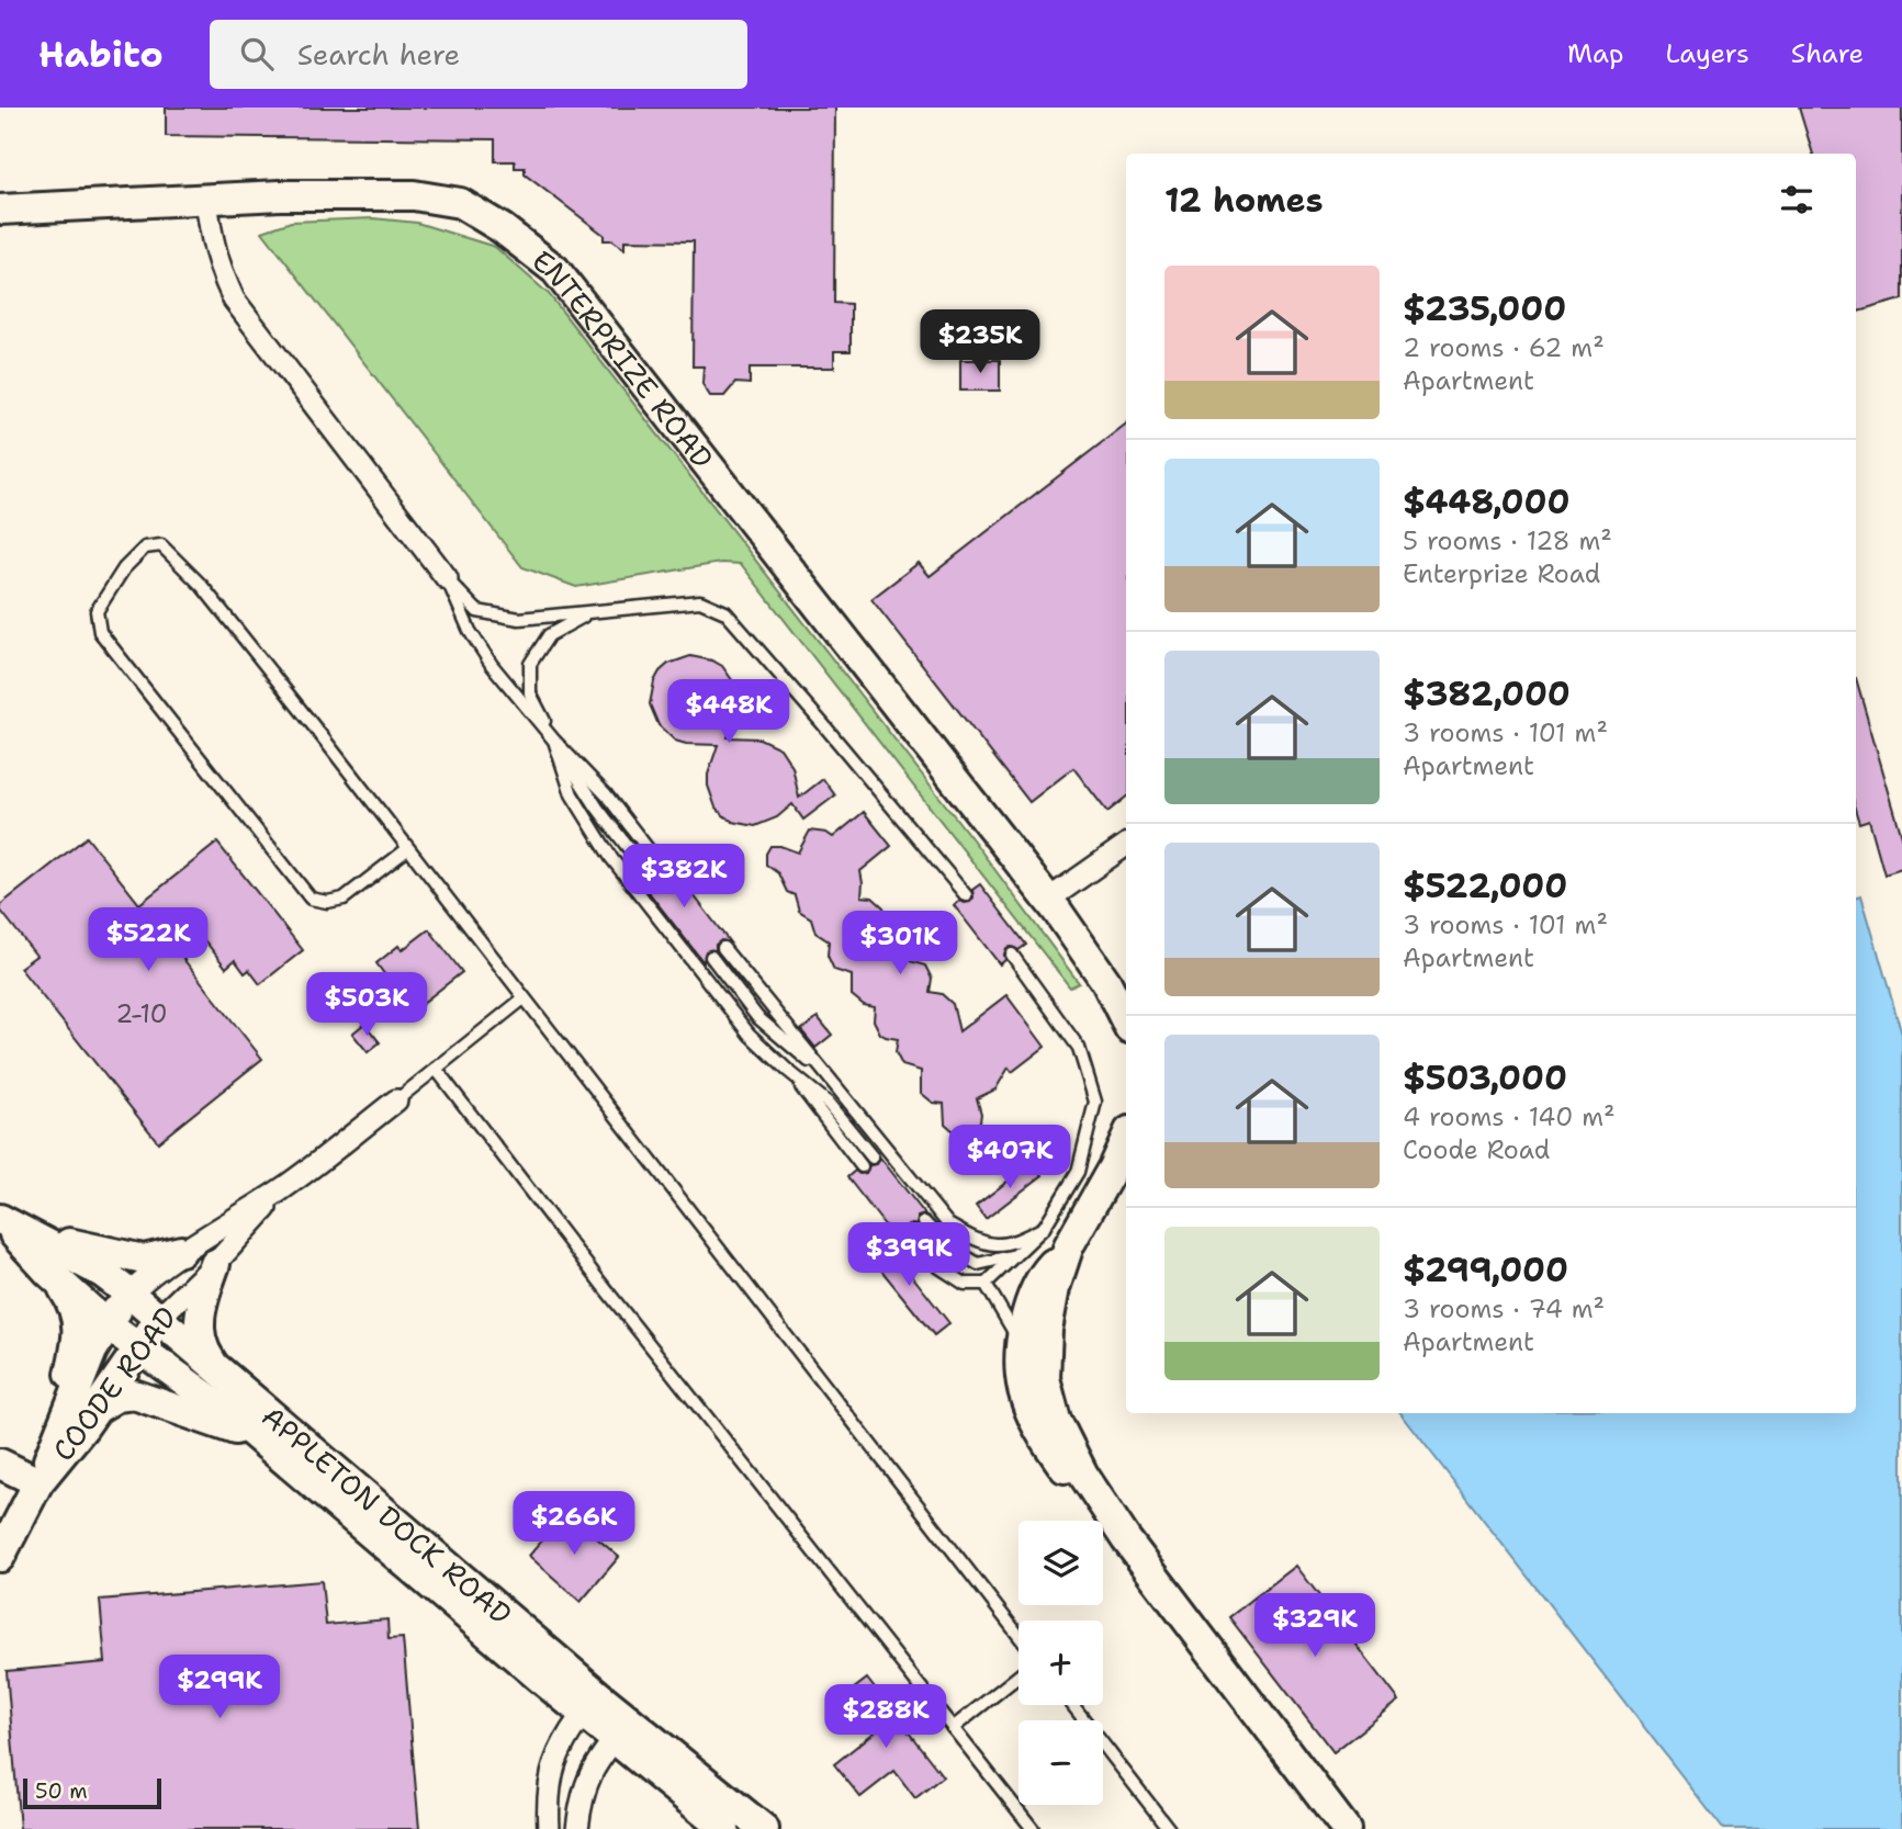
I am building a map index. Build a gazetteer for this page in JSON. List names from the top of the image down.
{
  "streets": {
    "street": ["ENTERPRIZE ROAD", "COODE ROAD", "APPLETON DOCK ROAD"]
  },
  "crossings": [
    ["COODE ROAD", "APPLETON DOCK ROAD"]
  ],
  "house_numbers": ["2-10"],
  "scale_bar": "50 m",
  "page": {
    "header": "Habito",
    "search": "Search here",
    "nav": ["Map", "Layers", "Share"],
    "heading": "12 homes",
    "list": [
      {
        "name": "$235,000",
        "note": "2 rooms · 62 m² · Apartment"
      },
      {
        "name": "$448,000",
        "note": "5 rooms · 128 m² · Enterprize Road"
      },
      {
        "name": "$382,000",
        "note": "3 rooms · 101 m² · Apartment"
      },
      {
        "name": "$522,000",
        "note": "3 rooms · 101 m² · Apartment"
      },
      {
        "name": "$503,000",
        "note": "4 rooms · 140 m² · Coode Road"
      },
      {
        "name": "$299,000",
        "note": "3 rooms · 74 m² · Apartment"
      }
    ],
    "price": [
      "$235K",
      "$448K",
      "$382K",
      "$522K",
      "$301K",
      "$503K",
      "$407K",
      "$399K",
      "$266K",
      "$329K",
      "$299K",
      "$288K"
    ],
    "map_buttons": ["+", "−"],
    "scale": "50 m"
  }
}
